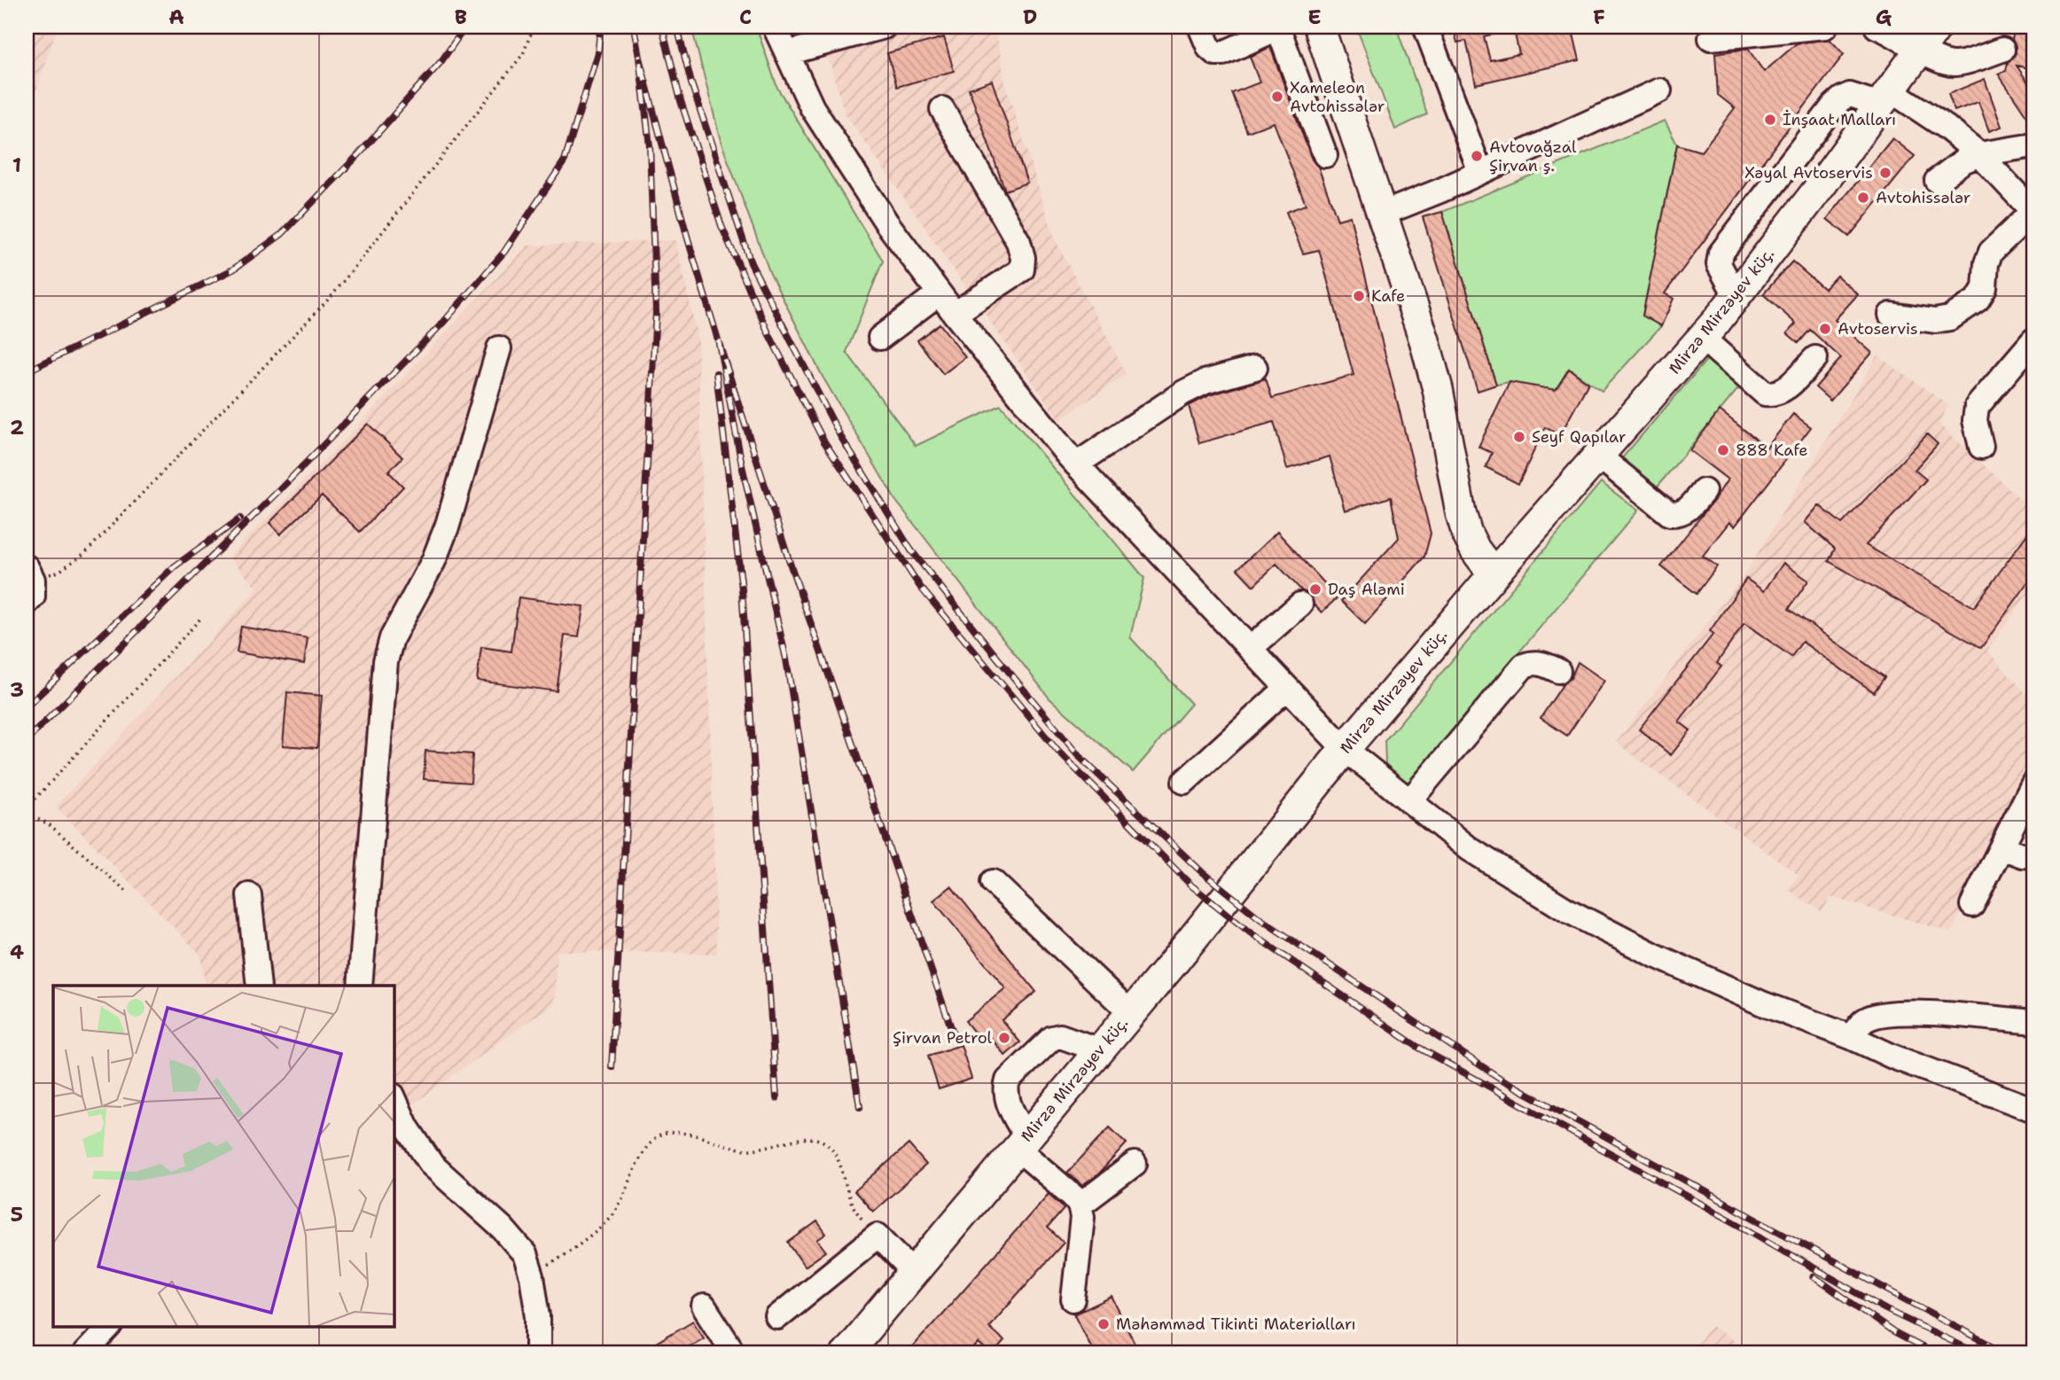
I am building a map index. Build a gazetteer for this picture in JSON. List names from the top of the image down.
{
  "streets": {
    "main road": ["Mirzə Mirzəyev küç."]
  },
  "places": [
    "Xameleon Avtohissələr",
    "İnşaat Malları",
    "Avtovağzal Şirvan ş.",
    "Xəyal Avtoservis",
    "Avtohissələr",
    "Kafe",
    "Avtoservis",
    "Seyf Qapılar",
    "888 Kafe",
    "Daş Aləmi",
    "Şirvan Petrol",
    "Məhəmməd Tikinti Materialları"
  ],
  "grid": {
    "columns": [
      "A",
      "B",
      "C",
      "D",
      "E",
      "F",
      "G"
    ],
    "rows": [
      "1",
      "2",
      "3",
      "4",
      "5"
    ]
  }
}
